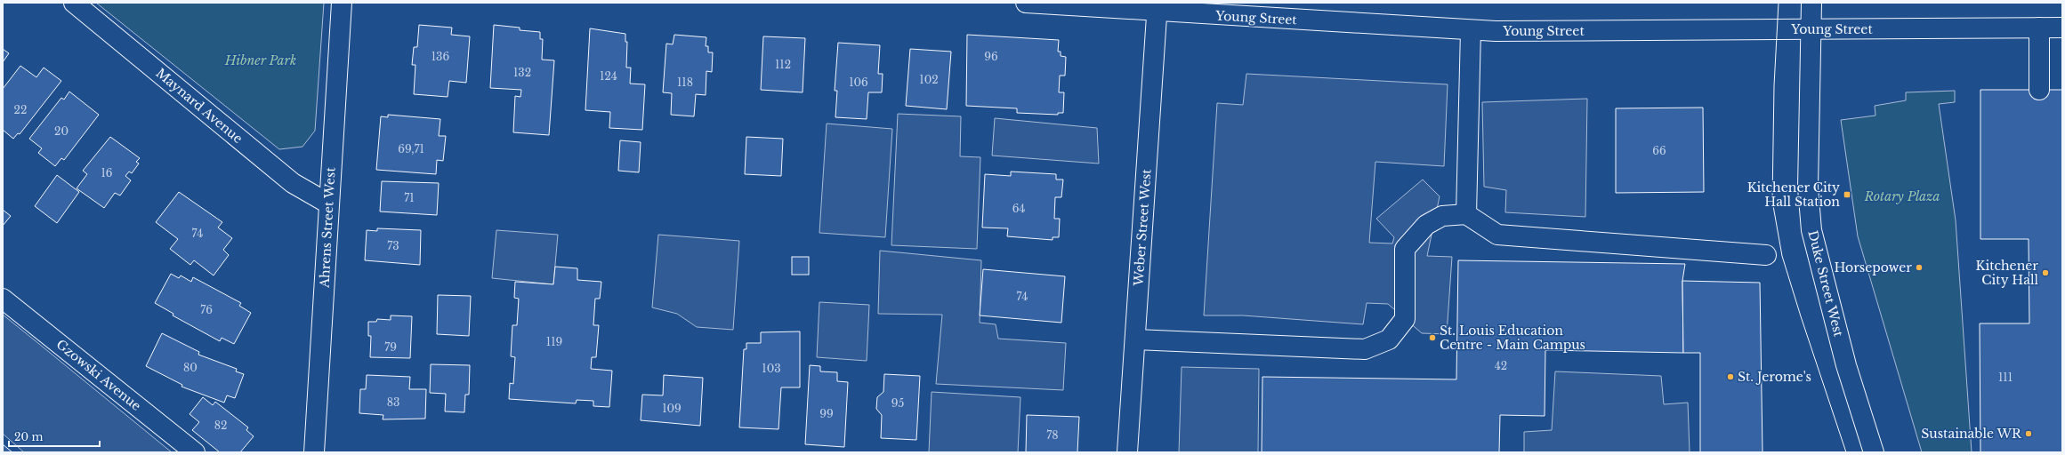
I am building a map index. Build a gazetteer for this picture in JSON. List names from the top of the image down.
{
  "streets": {
    "street": [
      "Young Street",
      "Maynard Avenue",
      "Ahrens Street West",
      "Weber Street West",
      "Duke Street West",
      "Gzowski Avenue"
    ]
  },
  "crossings": [
    ["Young Street", "Weber Street West"],
    ["Young Street", "Duke Street West"],
    ["Maynard Avenue", "Ahrens Street West"]
  ],
  "parks": ["Hibner Park", "Rotary Plaza"],
  "places": {
    "transit": ["Kitchener City Hall Station"],
    "other": [
      "Horsepower",
      "Kitchener City Hall",
      "St. Louis Education Centre - Main Campus",
      "St. Jerome's",
      "Sustainable WR"
    ]
  },
  "house_numbers": [
    "136",
    "96",
    "112",
    "132",
    "124",
    "102",
    "118",
    "106",
    "22",
    "20",
    "69,71",
    "66",
    "16",
    "71",
    "64",
    "74",
    "73",
    "74",
    "76",
    "119",
    "79",
    "42",
    "80",
    "103",
    "111",
    "83",
    "95",
    "109",
    "99",
    "82",
    "78"
  ],
  "scale_bar": "20 m"
}
